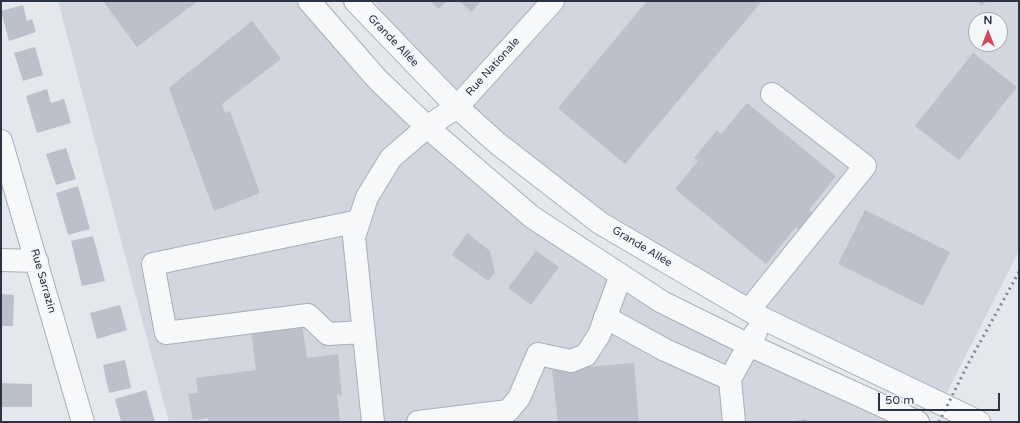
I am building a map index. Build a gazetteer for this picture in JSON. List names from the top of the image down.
{
  "streets": {
    "street": ["Grande Allée", "Rue Nationale", "Rue Sarrazin"]
  },
  "crossings": [
    ["Grande Allée", "Rue Nationale"]
  ],
  "scale_bar": "50 m",
  "north": "top"
}
